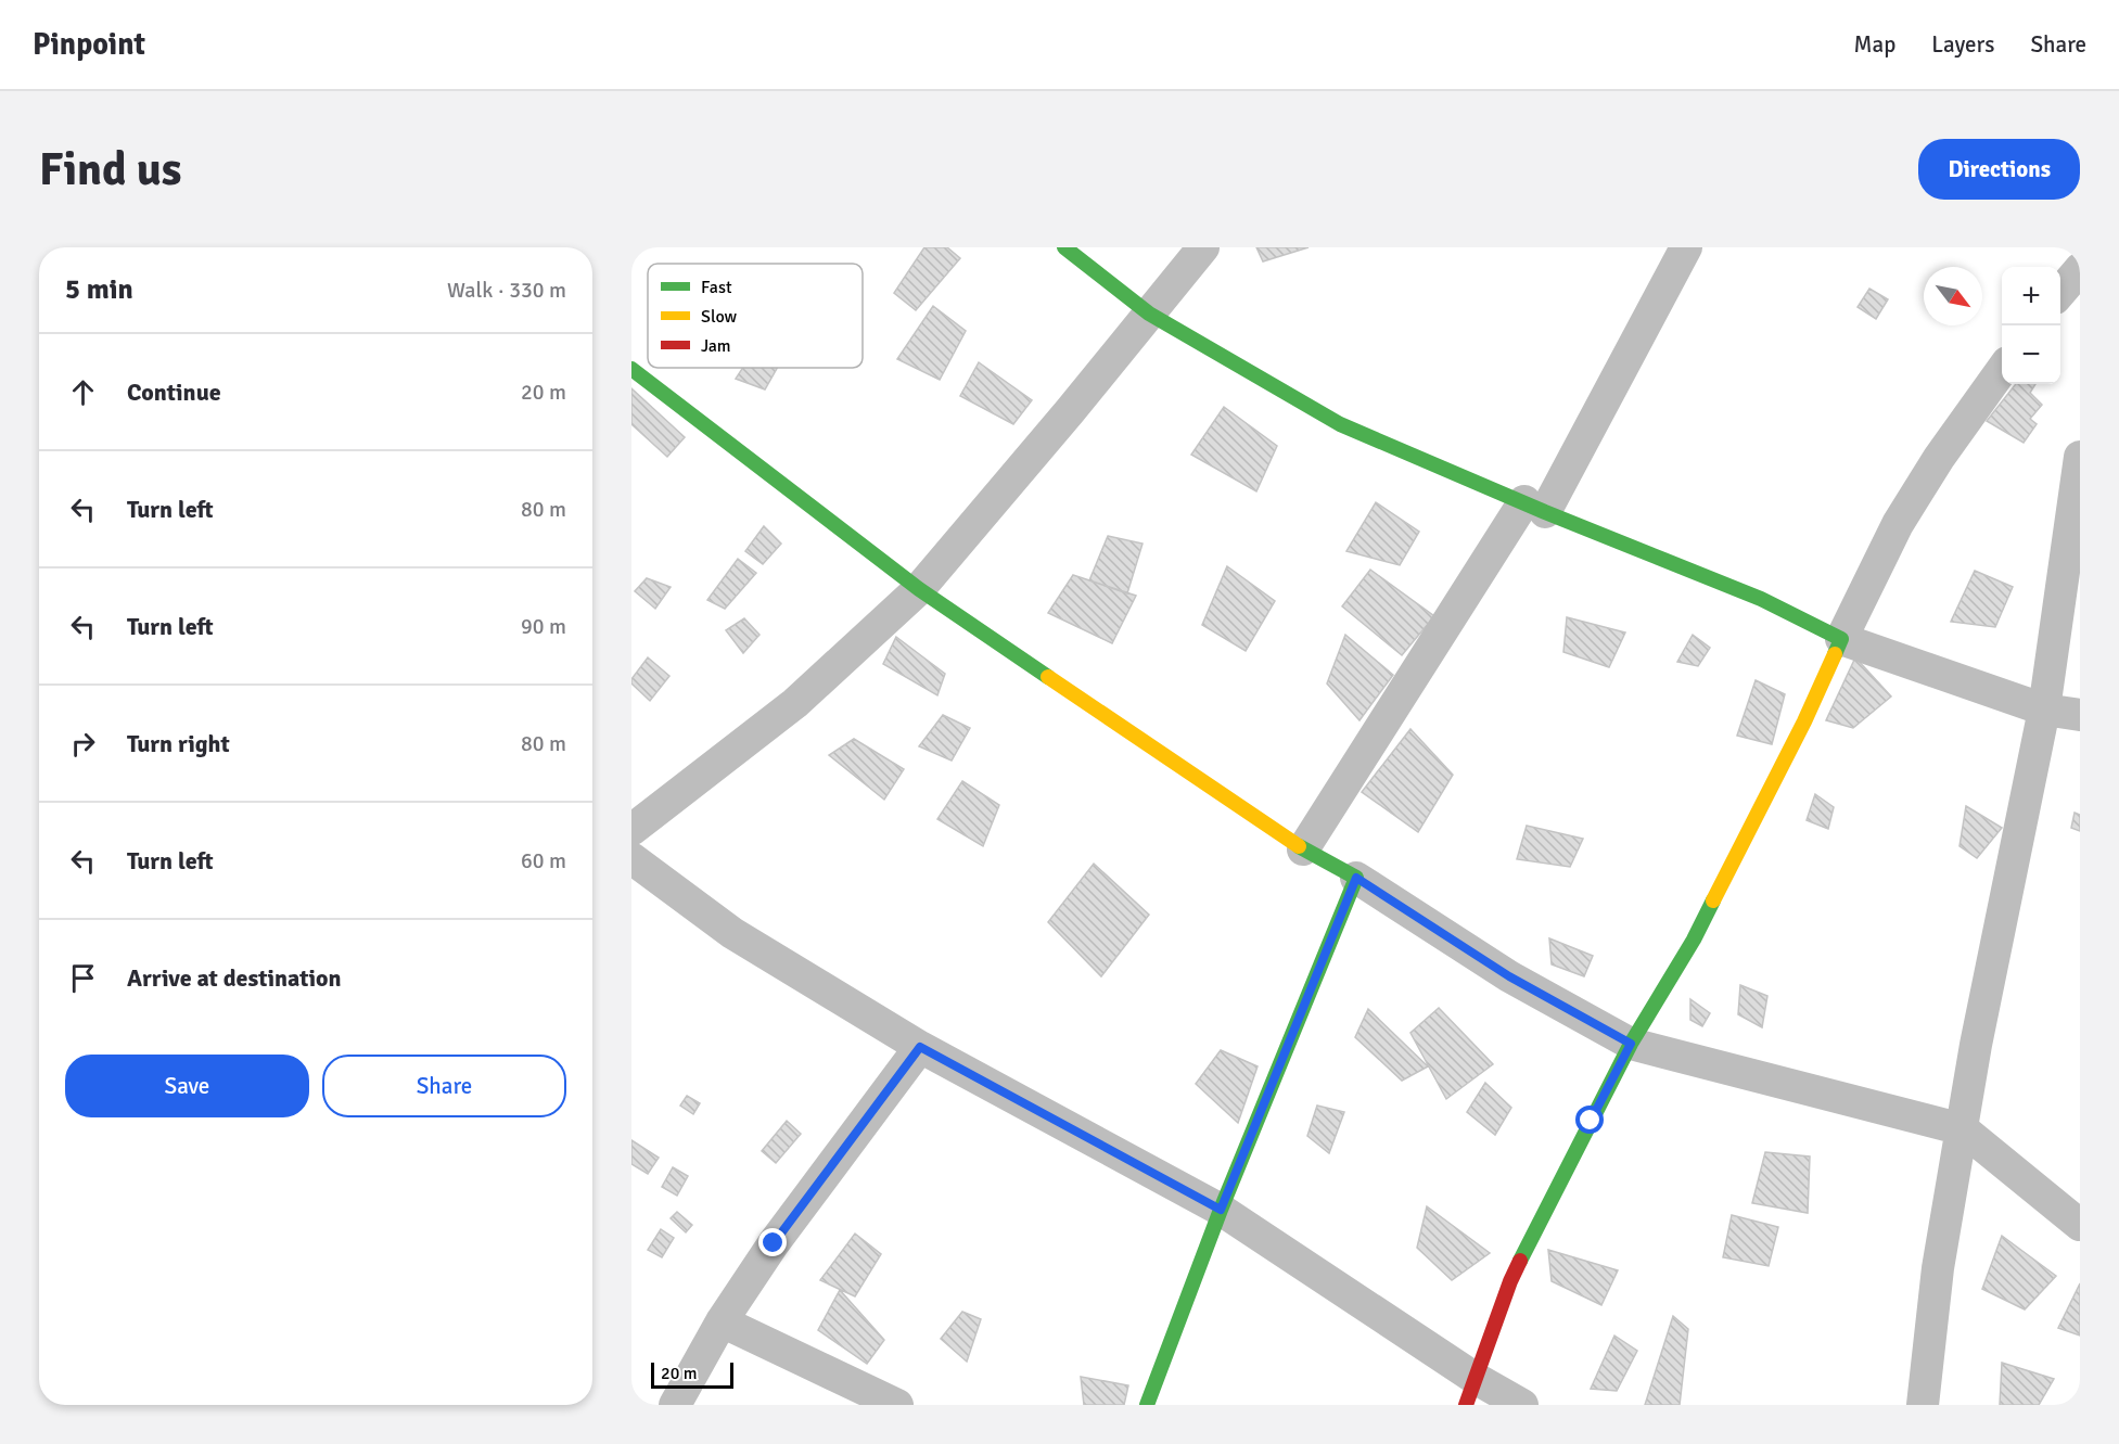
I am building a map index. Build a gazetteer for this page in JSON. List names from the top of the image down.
{
  "legend": ["Fast", "Slow", "Jam"],
  "scale_bar": "20 m",
  "north": "bottom right",
  "page": {
    "header": "Pinpoint",
    "nav": ["Map", "Layers", "Share"],
    "buttons": [
      "Directions",
      ["Save", "Share"]
    ],
    "title": "Find us",
    "heading": ["5 min", "Walk · 330 m"],
    "map_buttons": ["+", "−"],
    "list": [
      ["Continue", "20 m"],
      ["Turn left", "80 m"],
      ["Turn left", "90 m"],
      ["Turn right", "80 m"],
      ["Turn left", "60 m"],
      "Arrive at destination"
    ],
    "scale": "20 m"
  }
}
